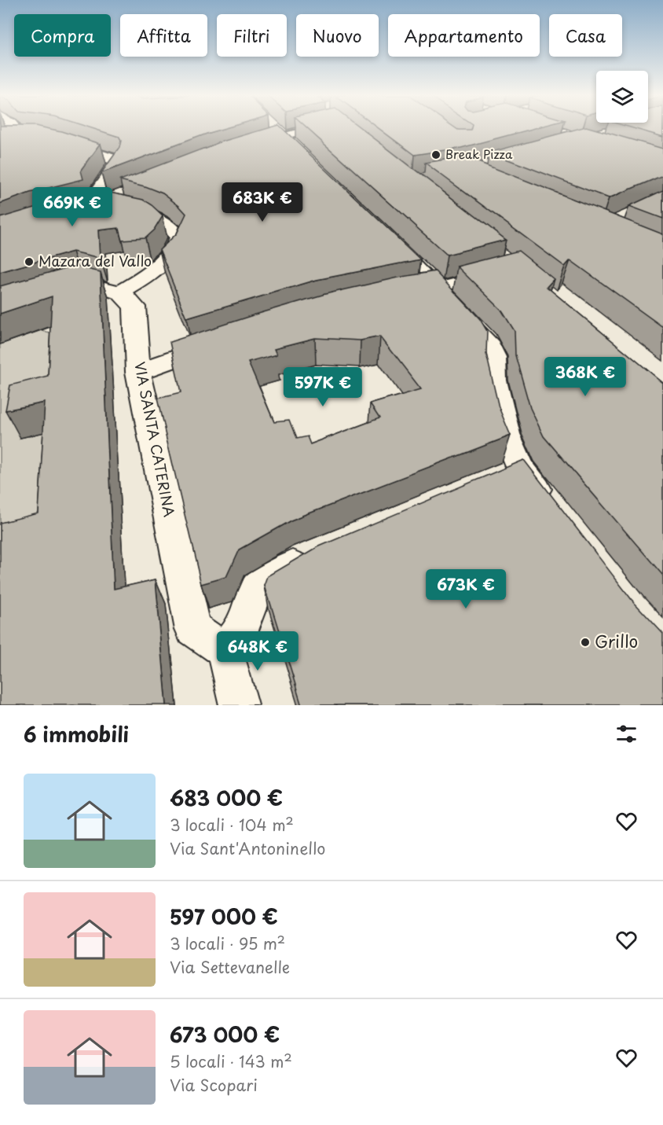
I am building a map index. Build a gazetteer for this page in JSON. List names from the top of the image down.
{
  "streets": {
    "street": ["VIA SANTA CATERINA"]
  },
  "places": ["Break Pizza", "Mazara del Vallo", "Grillo"],
  "page": {
    "chip": [
      "Compra",
      "Affitta",
      "Filtri",
      "Nuovo",
      "Appartamento",
      "Casa"
    ],
    "price": [
      "683K €",
      "669K €",
      "368K €",
      "597K €",
      "673K €",
      "648K €"
    ],
    "heading": "6 immobili",
    "list": [
      {
        "name": "683 000 €",
        "note": "3 locali · 104 m² · Via Sant'Antoninello"
      },
      {
        "name": "597 000 €",
        "note": "3 locali · 95 m² · Via Settevanelle"
      },
      {
        "name": "673 000 €",
        "note": "5 locali · 143 m² · Via Scopari"
      }
    ]
  }
}
